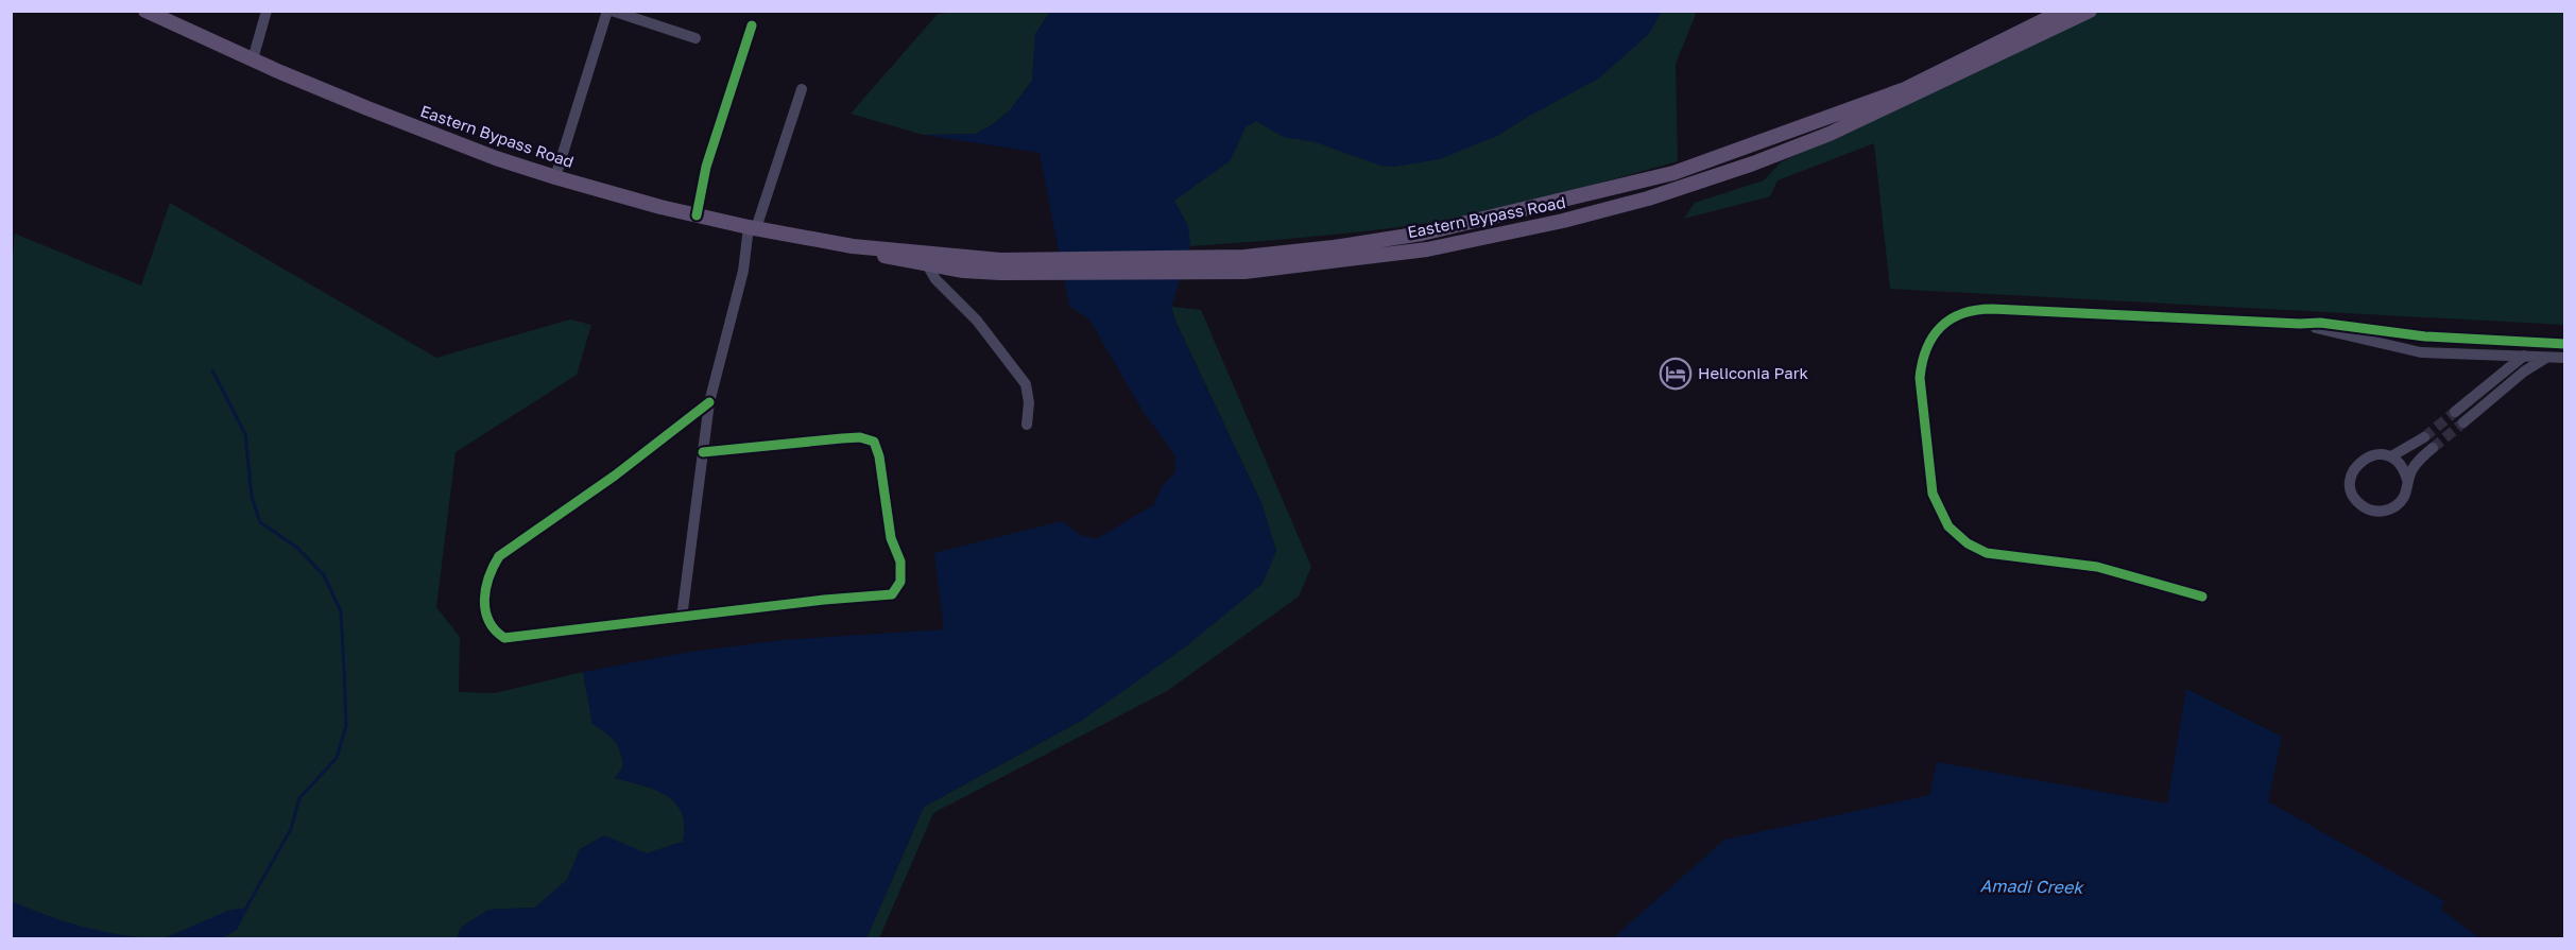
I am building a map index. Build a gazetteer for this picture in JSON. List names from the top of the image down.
{
  "streets": {
    "main road": ["Eastern Bypass Road"]
  },
  "water": ["Amadi Creek"],
  "places": {
    "hotel": ["Heliconia Park"]
  }
}
